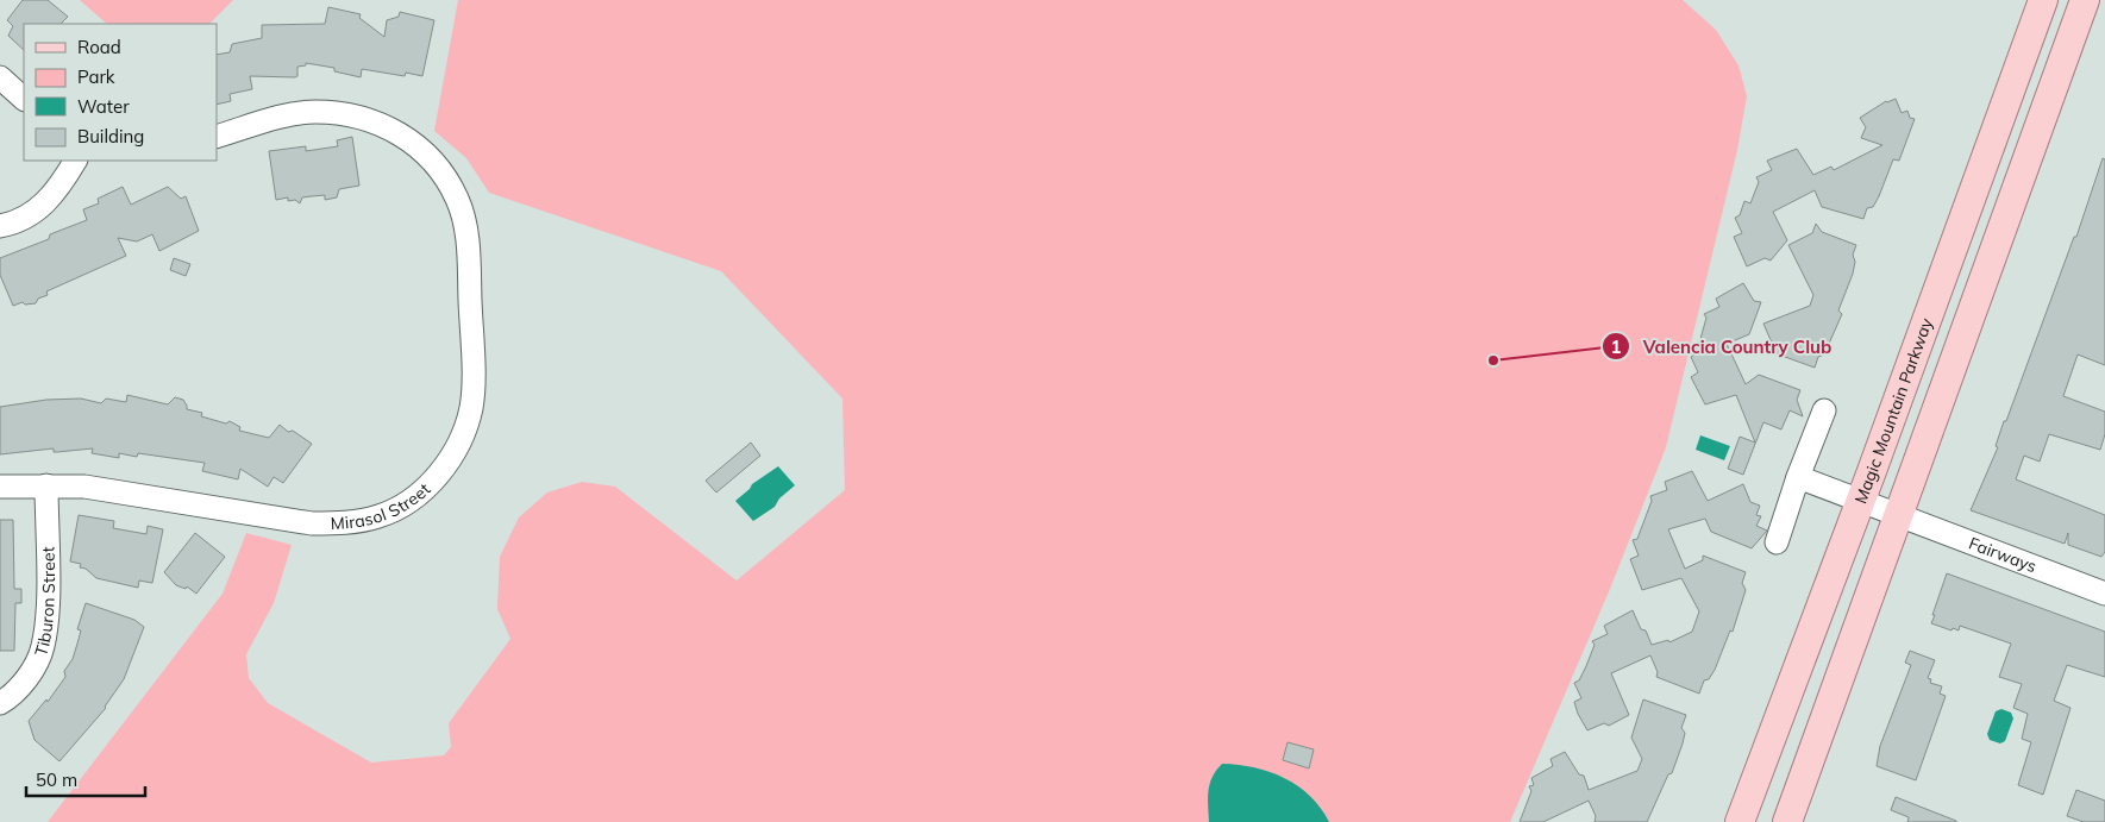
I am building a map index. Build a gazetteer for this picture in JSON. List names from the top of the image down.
{
  "streets": {
    "main road": ["Magic Mountain Parkway"],
    "street": ["Mirasol Street", "Fairways", "Tiburon Street"]
  },
  "crossings": [
    ["Magic Mountain Parkway", "Fairways"],
    ["Mirasol Street", "Tiburon Street"]
  ],
  "places": ["Valencia Country Club"],
  "legend": [
    "Road",
    "Park",
    "Water",
    "Building"
  ],
  "scale_bar": "50 m"
}
